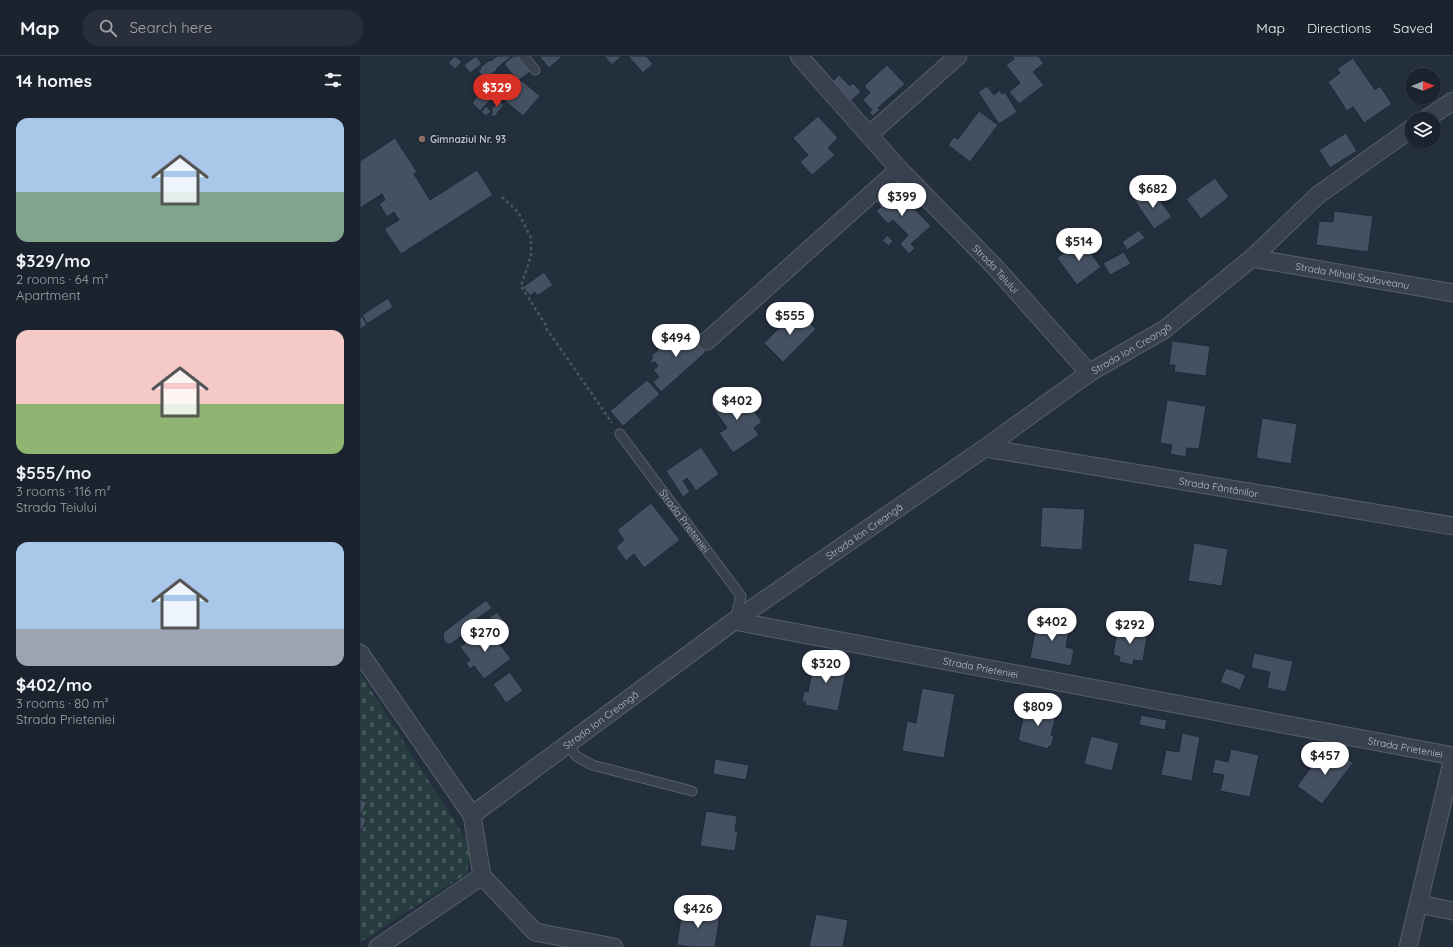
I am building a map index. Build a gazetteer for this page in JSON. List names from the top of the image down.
{
  "streets": {
    "street": [
      "Strada Teiului",
      "Strada Mihail Sadoveanu",
      "Strada Ion Creangă",
      "Strada Fântânilor",
      "Strada Prieteniei"
    ]
  },
  "crossings": [
    ["Strada Teiului", "Strada Ion Creangă"],
    ["Strada Mihail Sadoveanu", "Strada Ion Creangă"],
    ["Strada Ion Creangă", "Strada Fântânilor"],
    ["Strada Ion Creangă", "Strada Prieteniei"]
  ],
  "places": ["Gimnaziul Nr. 93"],
  "north": "right",
  "page": {
    "header": "Map",
    "search": "Search here",
    "nav": ["Map", "Directions", "Saved"],
    "heading": "14 homes",
    "price": [
      "$329",
      "$682",
      "$399",
      "$514",
      "$555",
      "$494",
      "$402",
      "$402",
      "$292",
      "$270",
      "$320",
      "$809",
      "$457",
      "$426"
    ],
    "list": [
      {
        "name": "$329/mo",
        "note": "2 rooms · 64 m² · Apartment"
      },
      {
        "name": "$555/mo",
        "note": "3 rooms · 116 m² · Strada Teiului"
      },
      {
        "name": "$402/mo",
        "note": "3 rooms · 80 m² · Strada Prieteniei"
      }
    ]
  }
}
